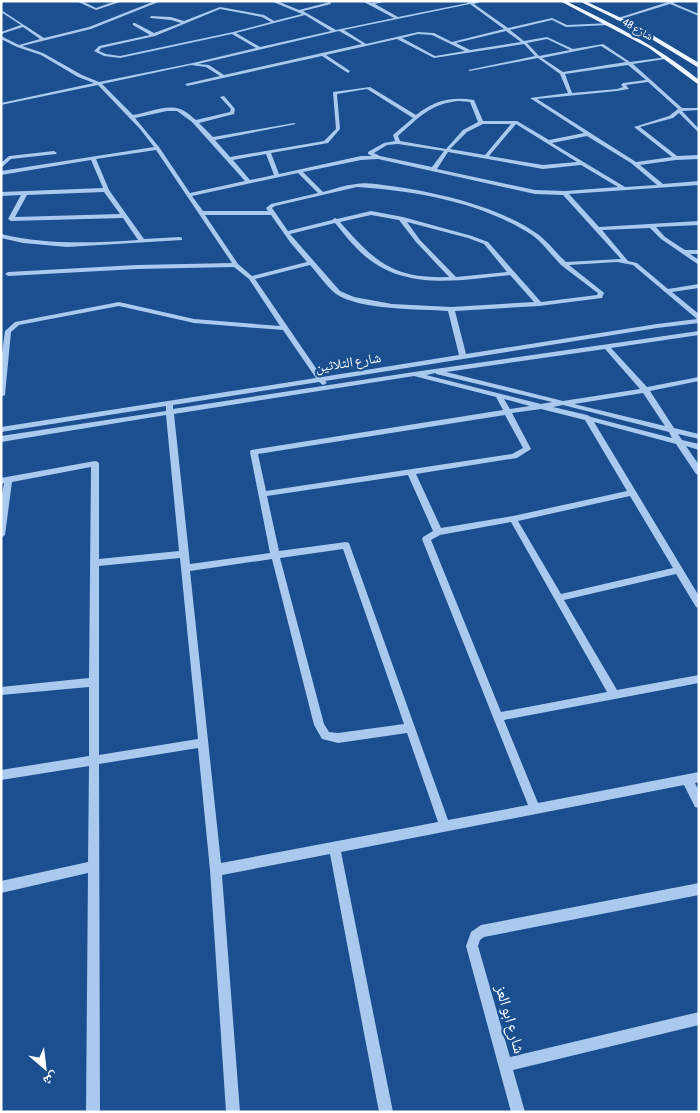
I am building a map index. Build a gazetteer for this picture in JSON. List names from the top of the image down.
{
  "streets": {
    "main road": ["شارع 48"],
    "street": ["شارع الثلاثين", "شارع ابو العز"]
  },
  "north": "bottom right"
}
